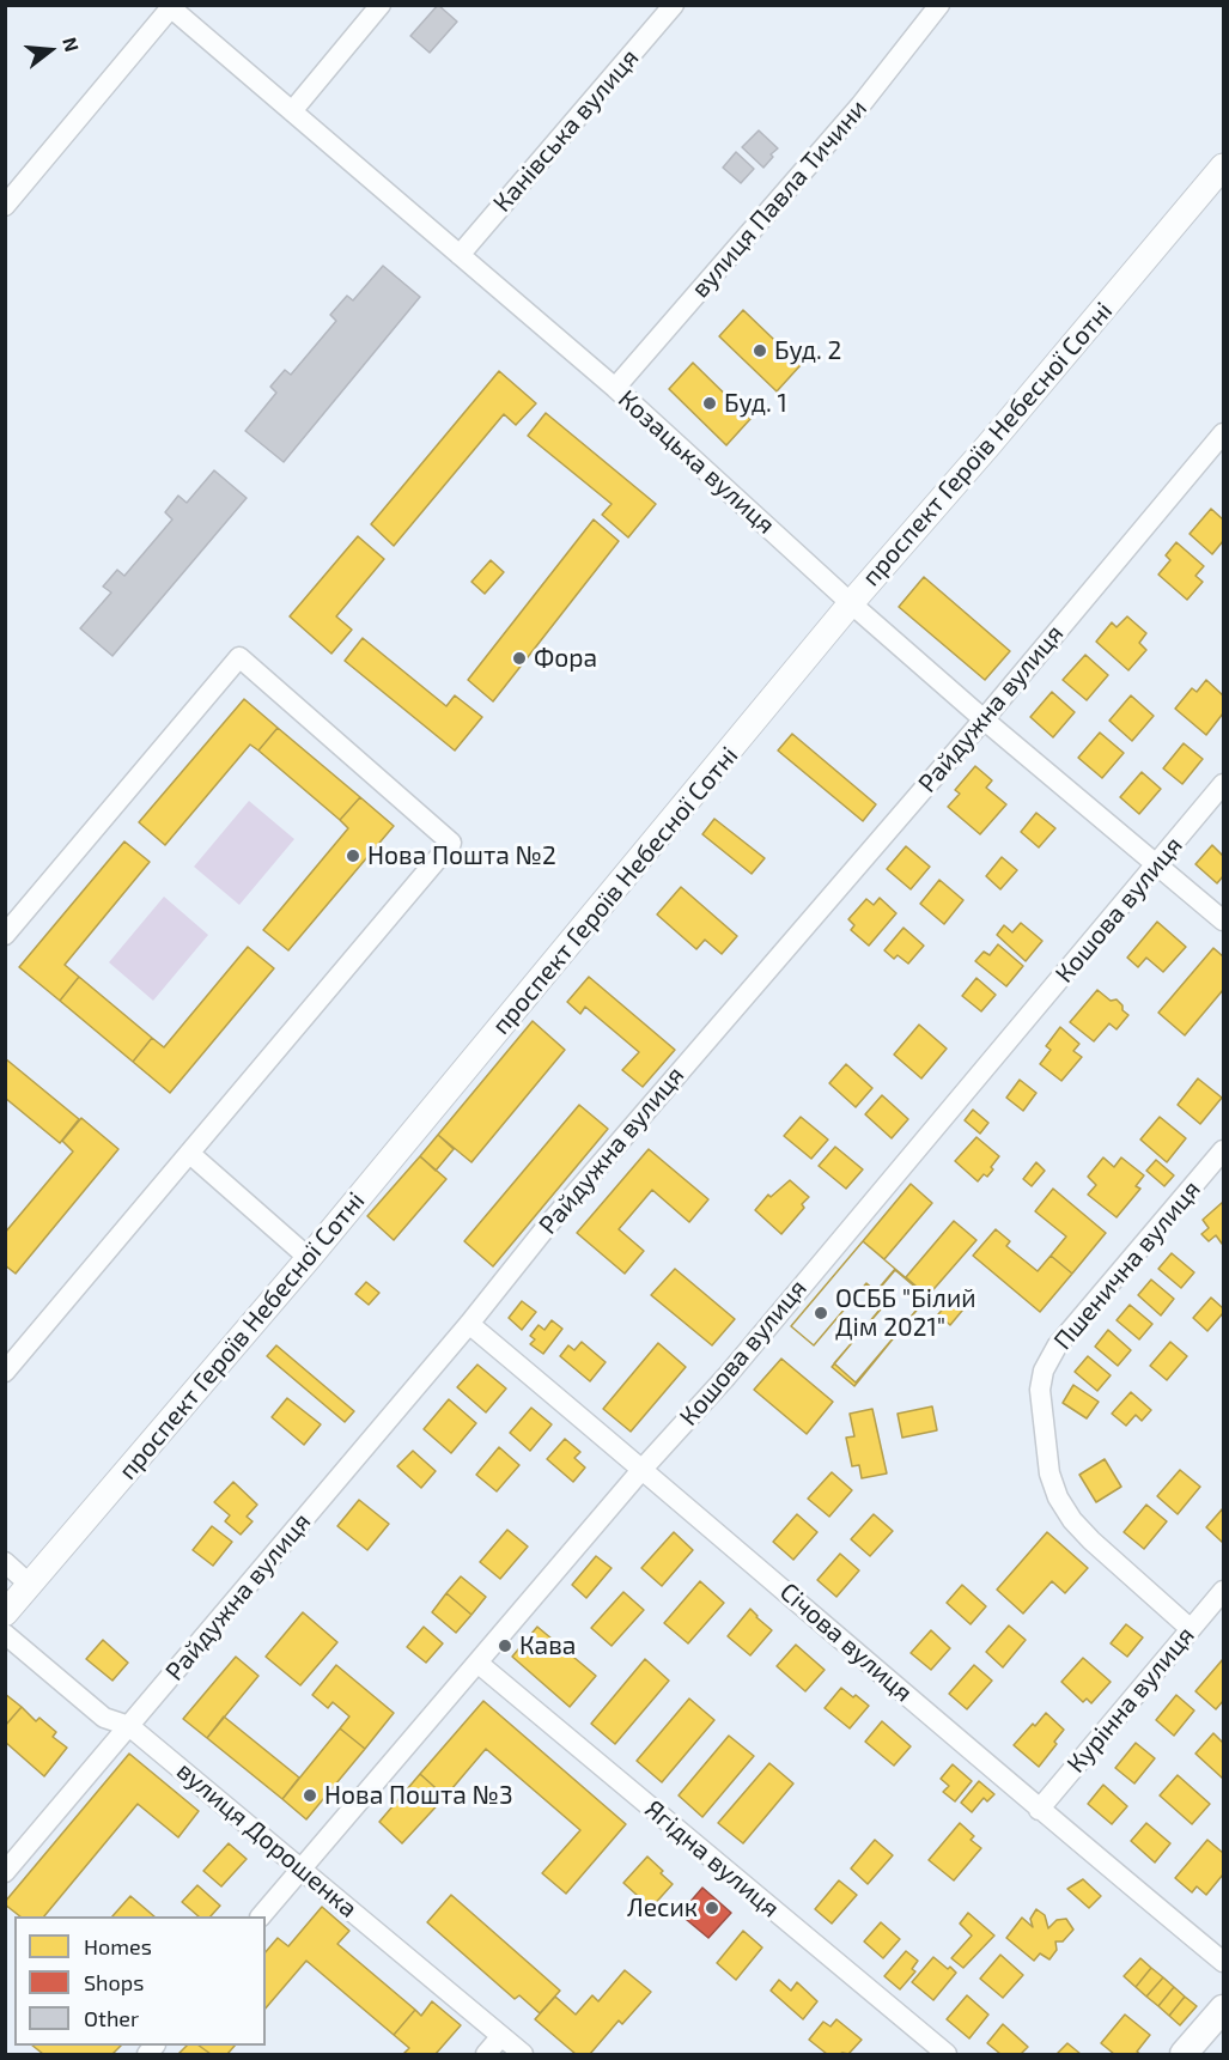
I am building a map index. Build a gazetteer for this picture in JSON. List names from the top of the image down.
{
  "streets": {
    "street": [
      "Канівська вулиця",
      "вулиця Павла Тичини",
      "проспект Героїв Небесної Сотні",
      "Козацька вулиця",
      "Райдужна вулиця",
      "Кошова вулиця",
      "Пшенична вулиця",
      "Січова вулиця",
      "Курінна вулиця",
      "вулиця Дорошенка",
      "Ягідна вулиця"
    ]
  },
  "crossings": [
    ["Канівська вулиця", "Козацька вулиця"],
    ["вулиця Павла Тичини", "Козацька вулиця"],
    ["проспект Героїв Небесної Сотні", "Козацька вулиця"],
    ["Козацька вулиця", "Райдужна вулиця"],
    ["Козацька вулиця", "Кошова вулиця"],
    ["Райдужна вулиця", "Січова вулиця"],
    ["Райдужна вулиця", "вулиця Дорошенка"],
    ["Кошова вулиця", "Січова вулиця"],
    ["Кошова вулиця", "вулиця Дорошенка"],
    ["Кошова вулиця", "Ягідна вулиця"],
    ["Пшенична вулиця", "Курінна вулиця"],
    ["Січова вулиця", "Курінна вулиця"]
  ],
  "places": [
    "Буд. 2",
    "Буд. 1",
    "Фора",
    "Нова Пошта №2",
    "ОСББ \"Білий Дім 2021\"",
    "Кава",
    "Нова Пошта №3",
    "Лесик"
  ],
  "legend": ["Homes", "Shops", "Other"],
  "north": "right"
}
